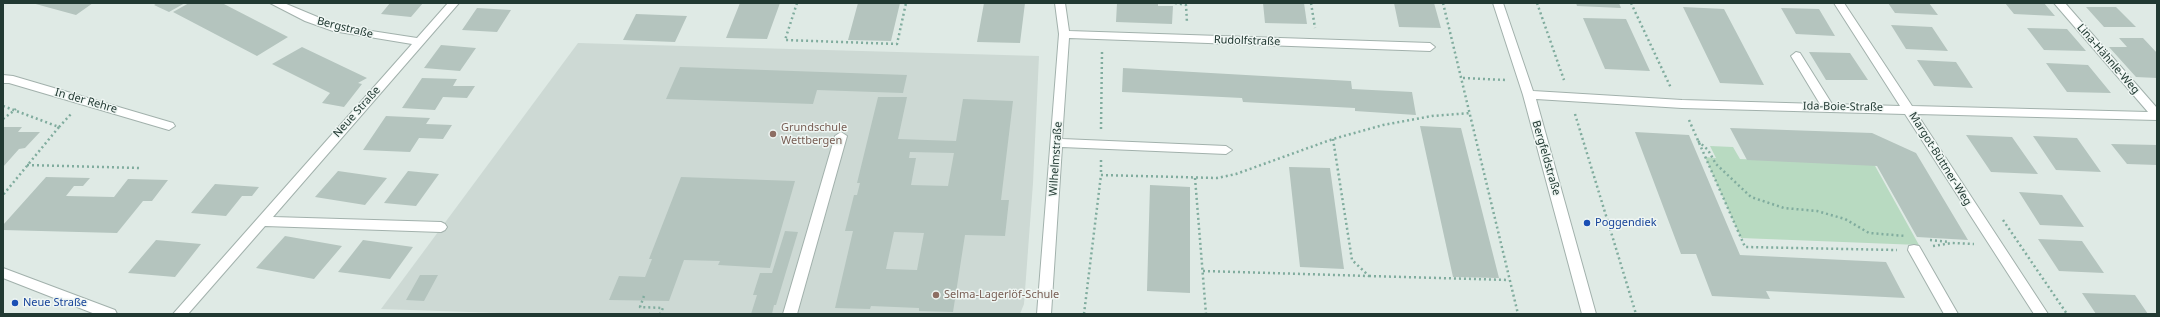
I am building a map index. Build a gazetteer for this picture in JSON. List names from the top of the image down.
{
  "streets": {
    "street": [
      "Bergstraße",
      "Rudolfstraße",
      "Lina-Hähnle-Weg",
      "In der Rehre",
      "Ida-Boie-Straße",
      "Neue Straße",
      "Bergfeldstraße",
      "Wilhelmstraße",
      "Margot-Büttner-Weg"
    ]
  },
  "crossings": [
    ["Bergstraße", "Neue Straße"],
    ["Rudolfstraße", "Wilhelmstraße"],
    ["Lina-Hähnle-Weg", "Ida-Boie-Straße"],
    ["Ida-Boie-Straße", "Bergfeldstraße"],
    ["Ida-Boie-Straße", "Margot-Büttner-Weg"]
  ],
  "places": [
    "Grundschule Wettbergen",
    "Poggendiek",
    "Selma-Lagerlöf-Schule",
    "Neue Straße"
  ]
}
